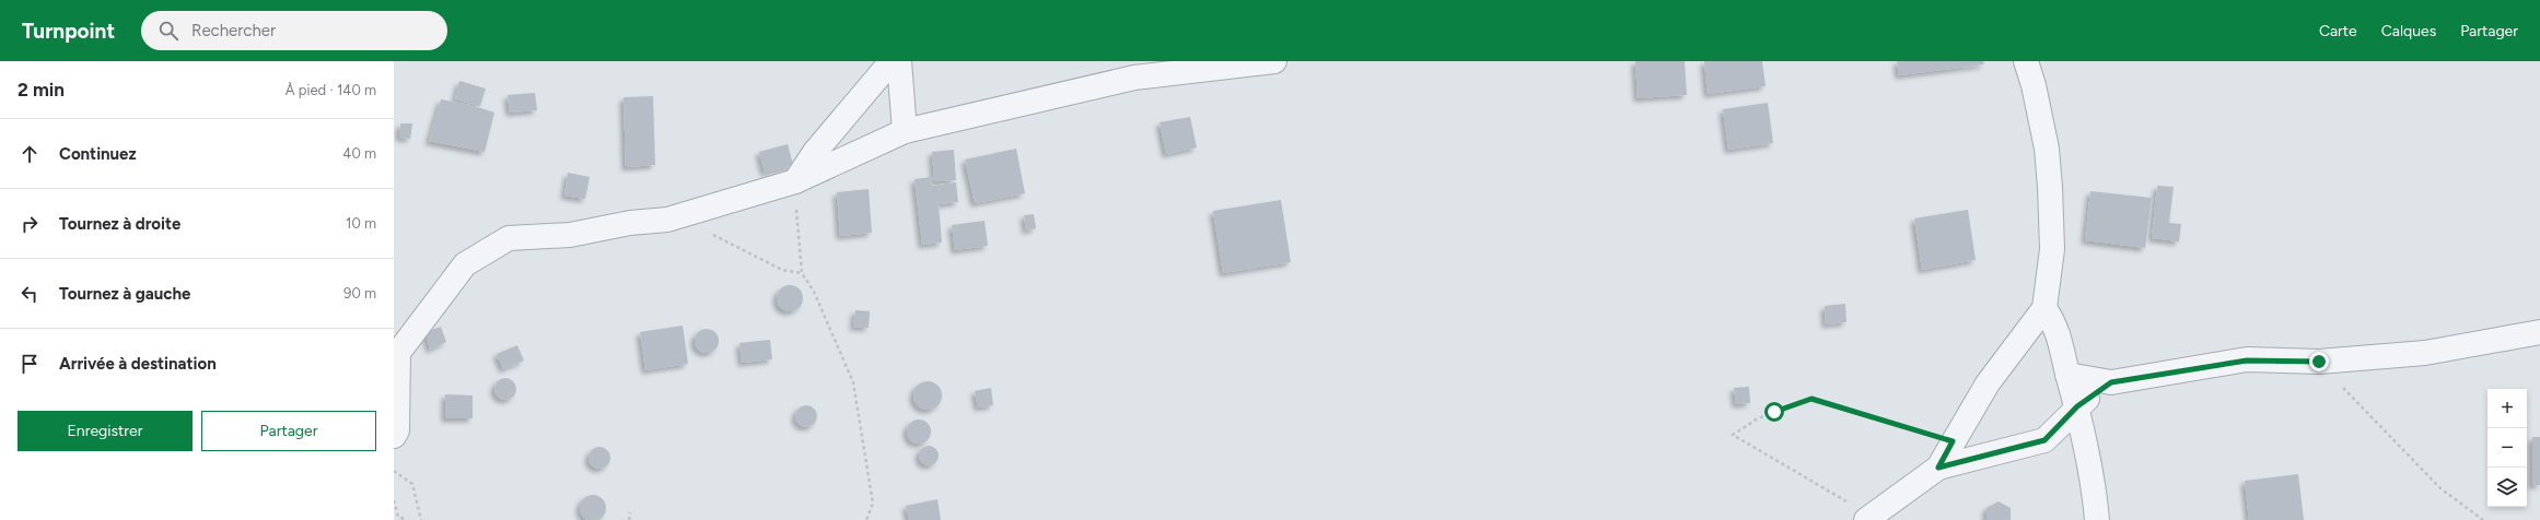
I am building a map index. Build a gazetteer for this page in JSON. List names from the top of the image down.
{
  "page": {
    "header": "Turnpoint",
    "search": "Rechercher",
    "nav": ["Carte", "Calques", "Partager"],
    "heading": ["2 min", "À pied · 140 m"],
    "list": [
      ["Continuez", "40 m"],
      ["Tournez à droite", "10 m"],
      ["Tournez à gauche", "90 m"],
      "Arrivée à destination"
    ],
    "map_buttons": ["+", "−"],
    "buttons": ["Enregistrer", "Partager"]
  }
}
